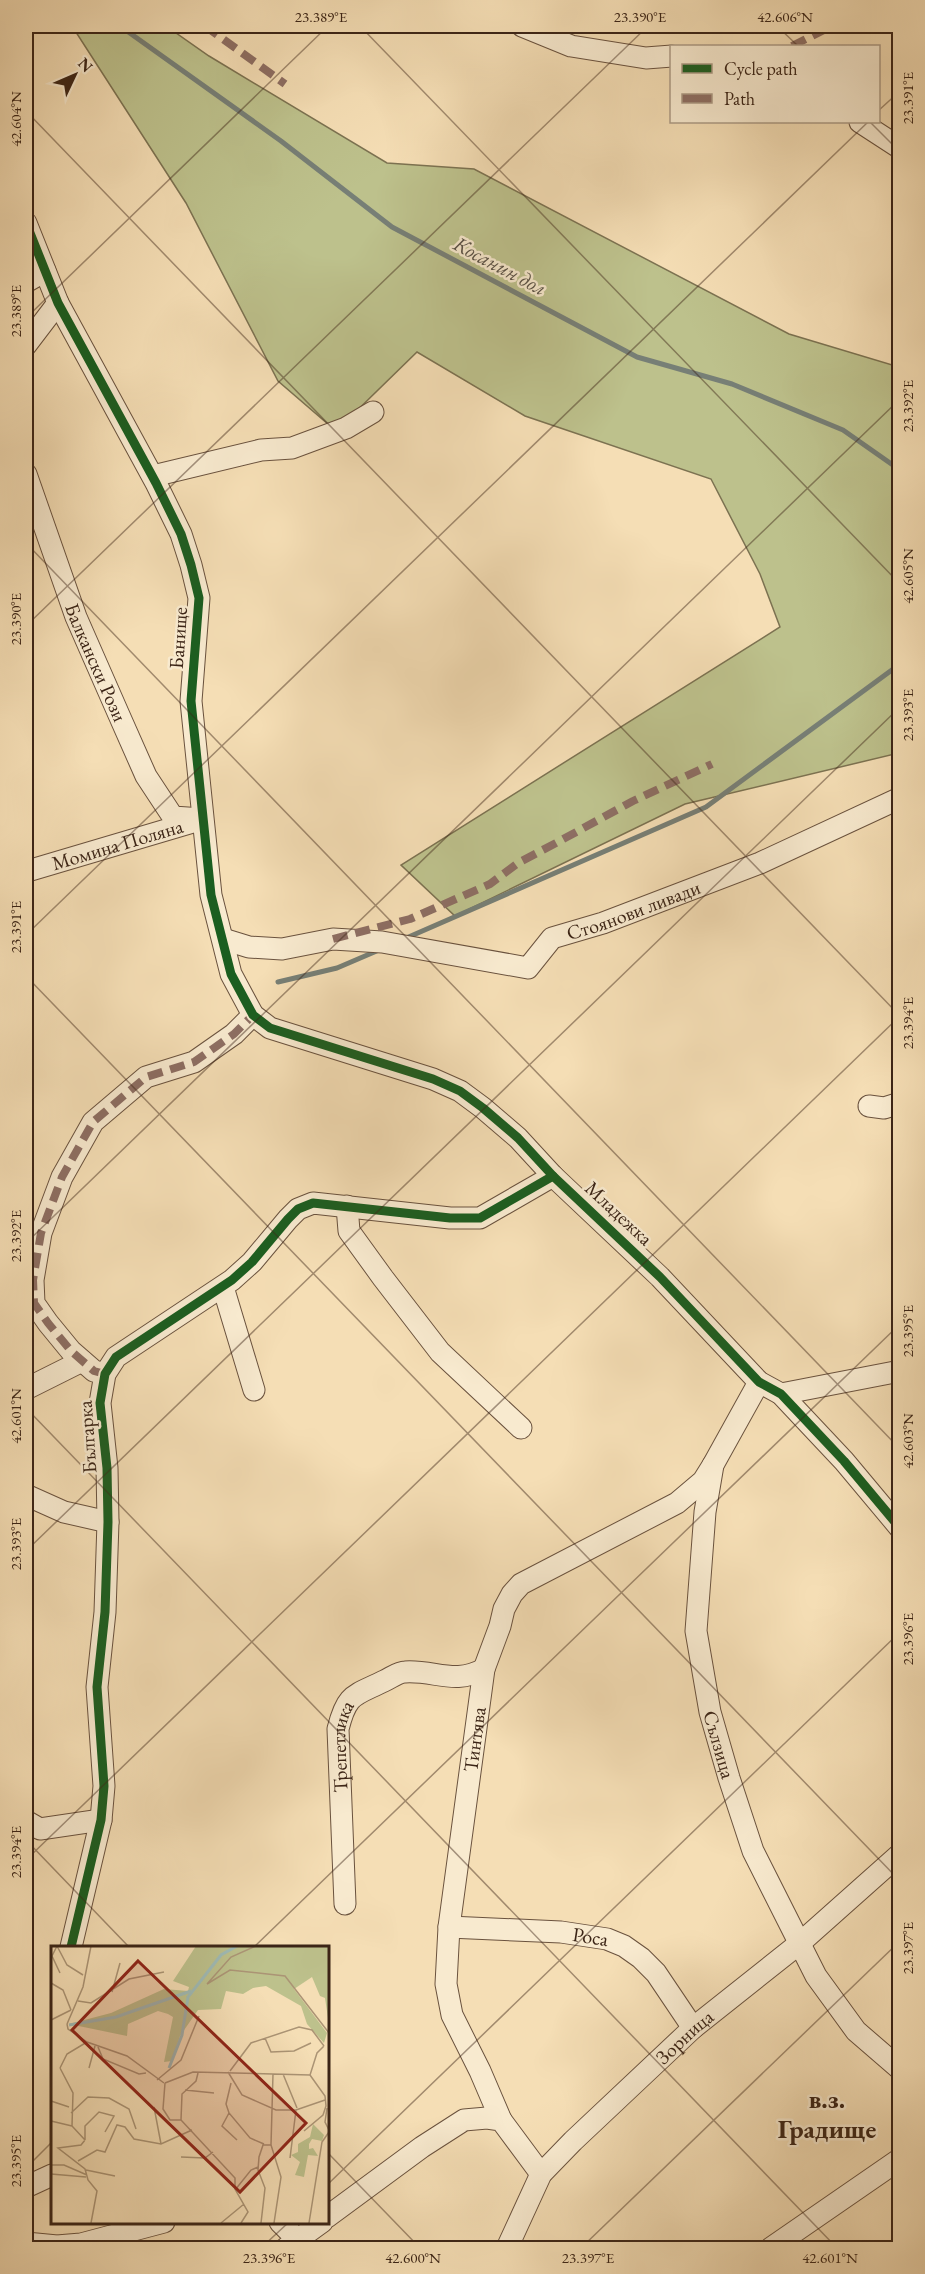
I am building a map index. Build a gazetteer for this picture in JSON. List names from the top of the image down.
{
  "streets": {
    "street": [
      "Банище",
      "Балкански Рози",
      "Момина Поляна",
      "Стоянови ливади",
      "Младежка",
      "Българка",
      "Тинтява",
      "Сълзица",
      "Трепетлика",
      "Роса",
      "Зорница"
    ]
  },
  "crossings": [
    ["Банище", "Балкански Рози"],
    ["Банище", "Момина Поляна"],
    ["Банище", "Стоянови ливади"],
    ["Банище", "Младежка"],
    ["Балкански Рози", "Момина Поляна"],
    ["Младежка", "Българка"],
    ["Младежка", "Сълзица"],
    ["Тинтява", "Сълзица"],
    ["Тинтява", "Трепетлика"],
    ["Тинтява", "Роса"],
    ["Тинтява", "Зорница"],
    ["Сълзица", "Зорница"],
    ["Роса", "Зорница"]
  ],
  "districts": ["в.з. Градище"],
  "water": ["Косанин дол"],
  "legend": ["Cycle path", "Path"],
  "north": "top right",
  "coordinates": [
    "23.389°E",
    "23.390°E",
    "42.606°N",
    "23.391°E",
    "42.604°N",
    "23.392°E",
    "42.605°N",
    "23.393°E",
    "23.394°E",
    "23.395°E",
    "42.601°N",
    "42.603°N",
    "23.396°E",
    "23.397°E",
    "42.600°N"
  ]
}
